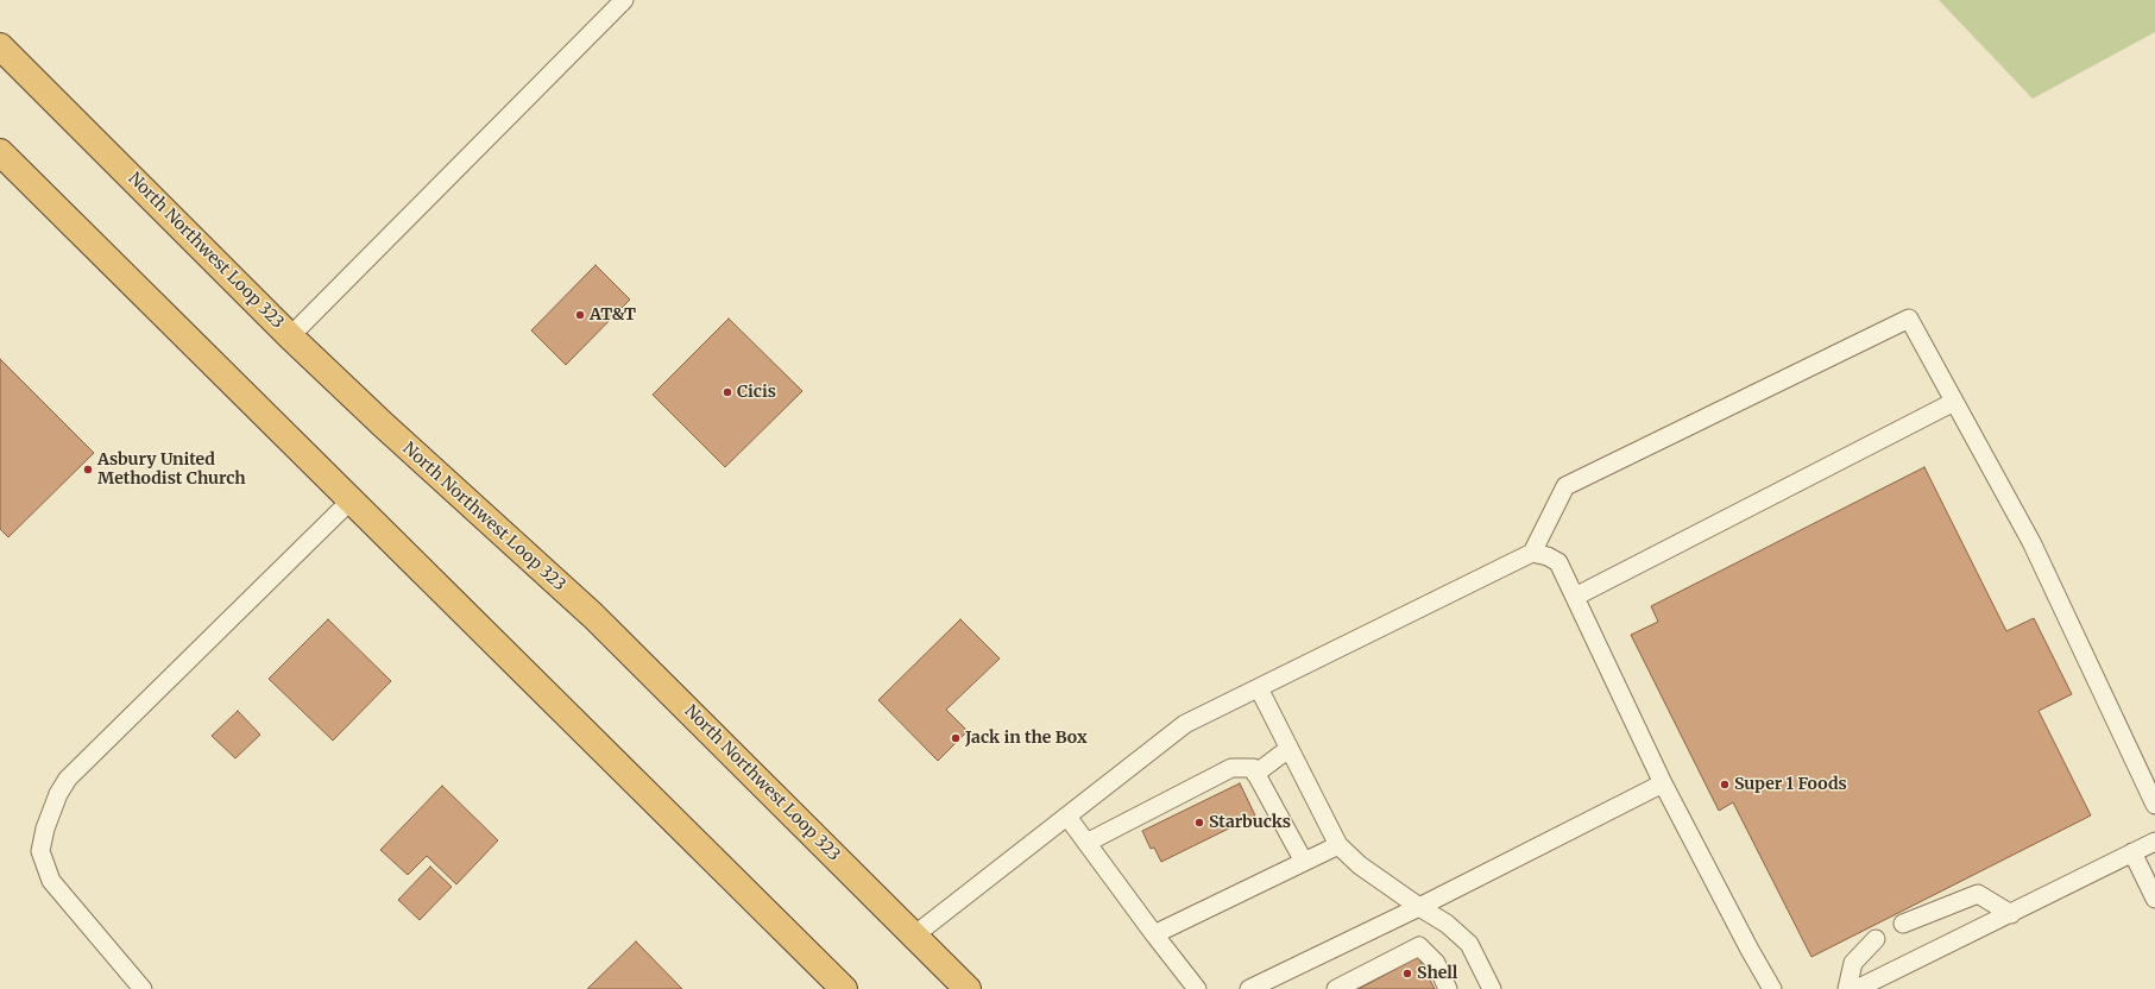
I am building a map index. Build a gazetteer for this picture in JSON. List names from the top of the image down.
{
  "streets": {
    "highway": ["North Northwest Loop 323"]
  },
  "places": [
    "AT&T",
    "Cicis",
    "Asbury United Methodist Church",
    "Jack in the Box",
    "Super 1 Foods",
    "Starbucks",
    "Shell"
  ]
}
